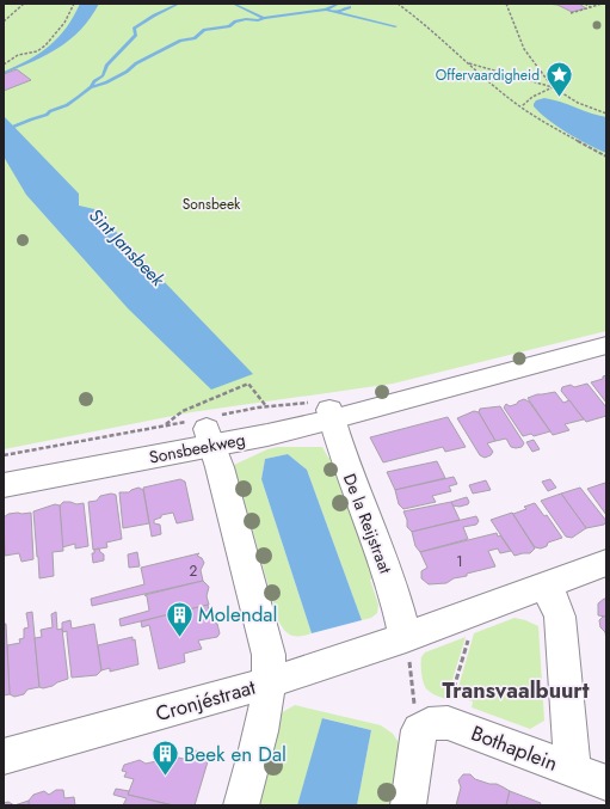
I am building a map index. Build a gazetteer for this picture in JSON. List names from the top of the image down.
{
  "streets": {
    "street": [
      "Sonsbeekweg",
      "De la Reijstraat",
      "Cronjéstraat",
      "Bothaplein"
    ]
  },
  "crossings": [
    ["Sonsbeekweg", "De la Reijstraat"],
    ["De la Reijstraat", "Cronjéstraat"]
  ],
  "districts": ["Transvaalbuurt"],
  "water": ["Sint Jansbeek"],
  "parks": ["Sonsbeek"],
  "places": {
    "place": ["Offervaardigheid"],
    "building": ["Molendal", "Beek en Dal"]
  },
  "house_numbers": ["1", "2"]
}
